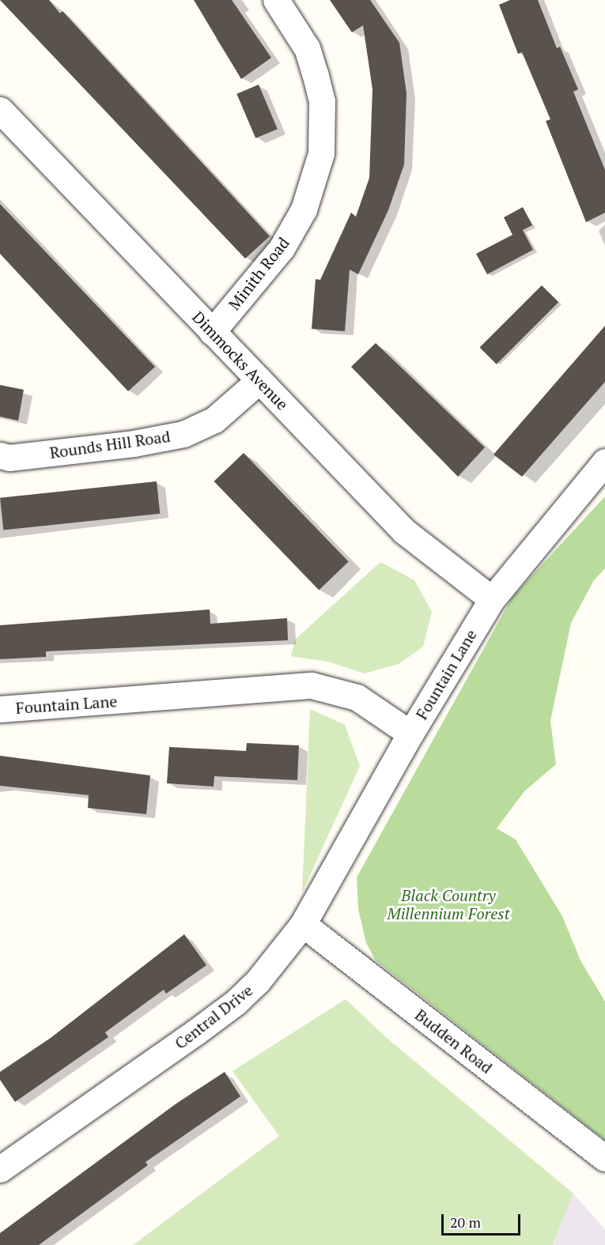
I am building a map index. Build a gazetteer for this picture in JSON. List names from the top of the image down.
{
  "streets": {
    "street": [
      "Minith Road",
      "Dimmocks Avenue",
      "Rounds Hill Road",
      "Fountain Lane",
      "Central Drive",
      "Budden Road"
    ]
  },
  "crossings": [
    ["Minith Road", "Dimmocks Avenue"],
    ["Dimmocks Avenue", "Rounds Hill Road"],
    ["Dimmocks Avenue", "Fountain Lane"],
    ["Fountain Lane", "Central Drive"],
    ["Central Drive", "Budden Road"]
  ],
  "parks": ["Black Country Millennium Forest"],
  "scale_bar": "20 m"
}
